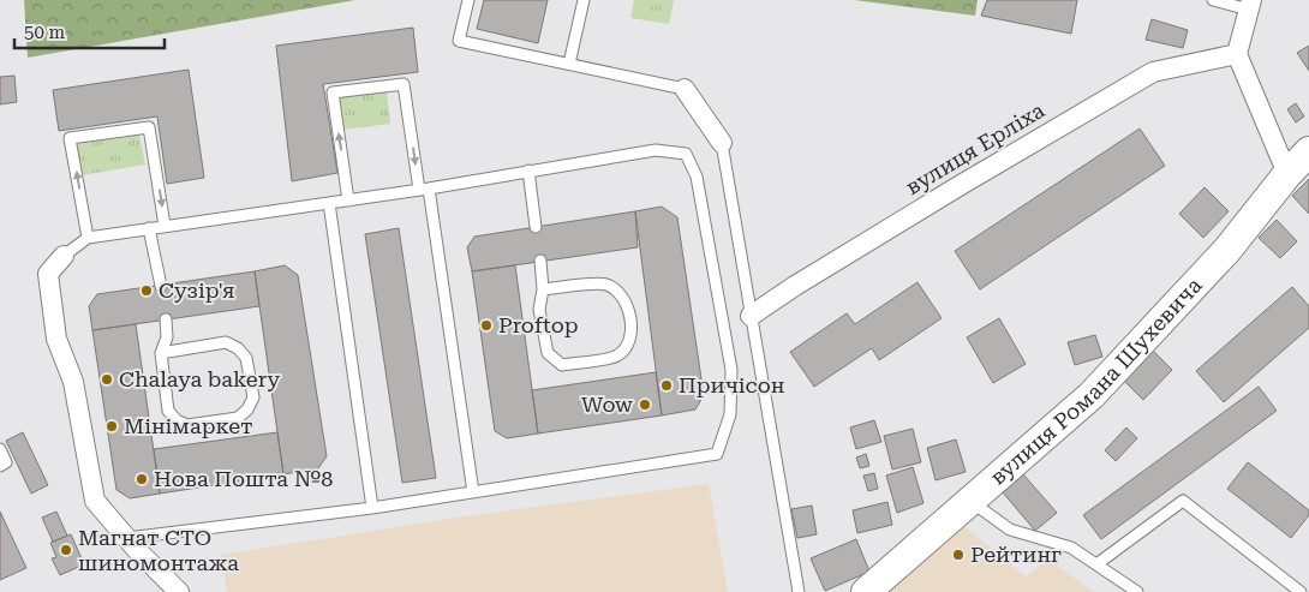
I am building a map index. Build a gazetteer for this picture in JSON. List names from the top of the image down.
{
  "streets": {
    "street": ["вулиця Ерліха", "вулиця Романа Шухевича"]
  },
  "places": [
    "Сузір'я",
    "Proftop",
    "Chalaya bakery",
    "Причісон",
    "Wow",
    "Мінімаркет",
    "Нова Пошта №8",
    "Магнат СТО шиномонтажа",
    "Рейтинг"
  ],
  "scale_bar": "50 m"
}
